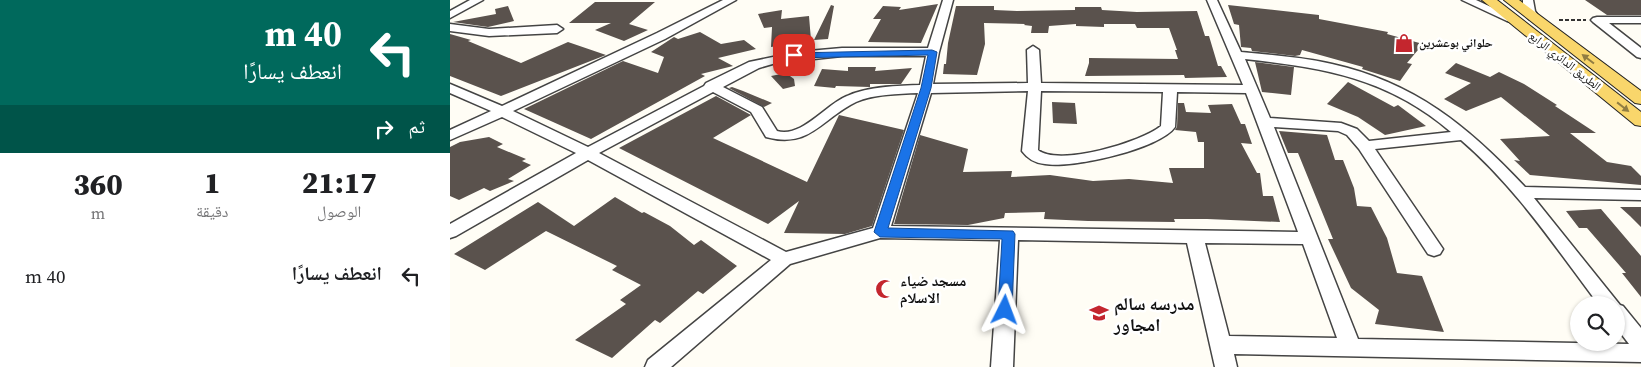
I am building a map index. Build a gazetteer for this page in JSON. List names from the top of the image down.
{
  "streets": {
    "main road": ["الطريق الدائري الرابع"]
  },
  "places": {
    "shop": ["حلواني بوعشرين"],
    "mosque": ["مسجد ضياء الاسلام"],
    "school or university": ["مدرسه سالم امجاور"]
  },
  "page": {
    "turn": ["40 m", "انعطف يسارًا"],
    "then": "ثم",
    "eta": [
      "21:17",
      "الوصول",
      "1",
      "دقيقة",
      "360",
      "m"
    ],
    "list": [
      {
        "name": "انعطف يسارًا",
        "value": "40 m"
      }
    ]
  }
}
